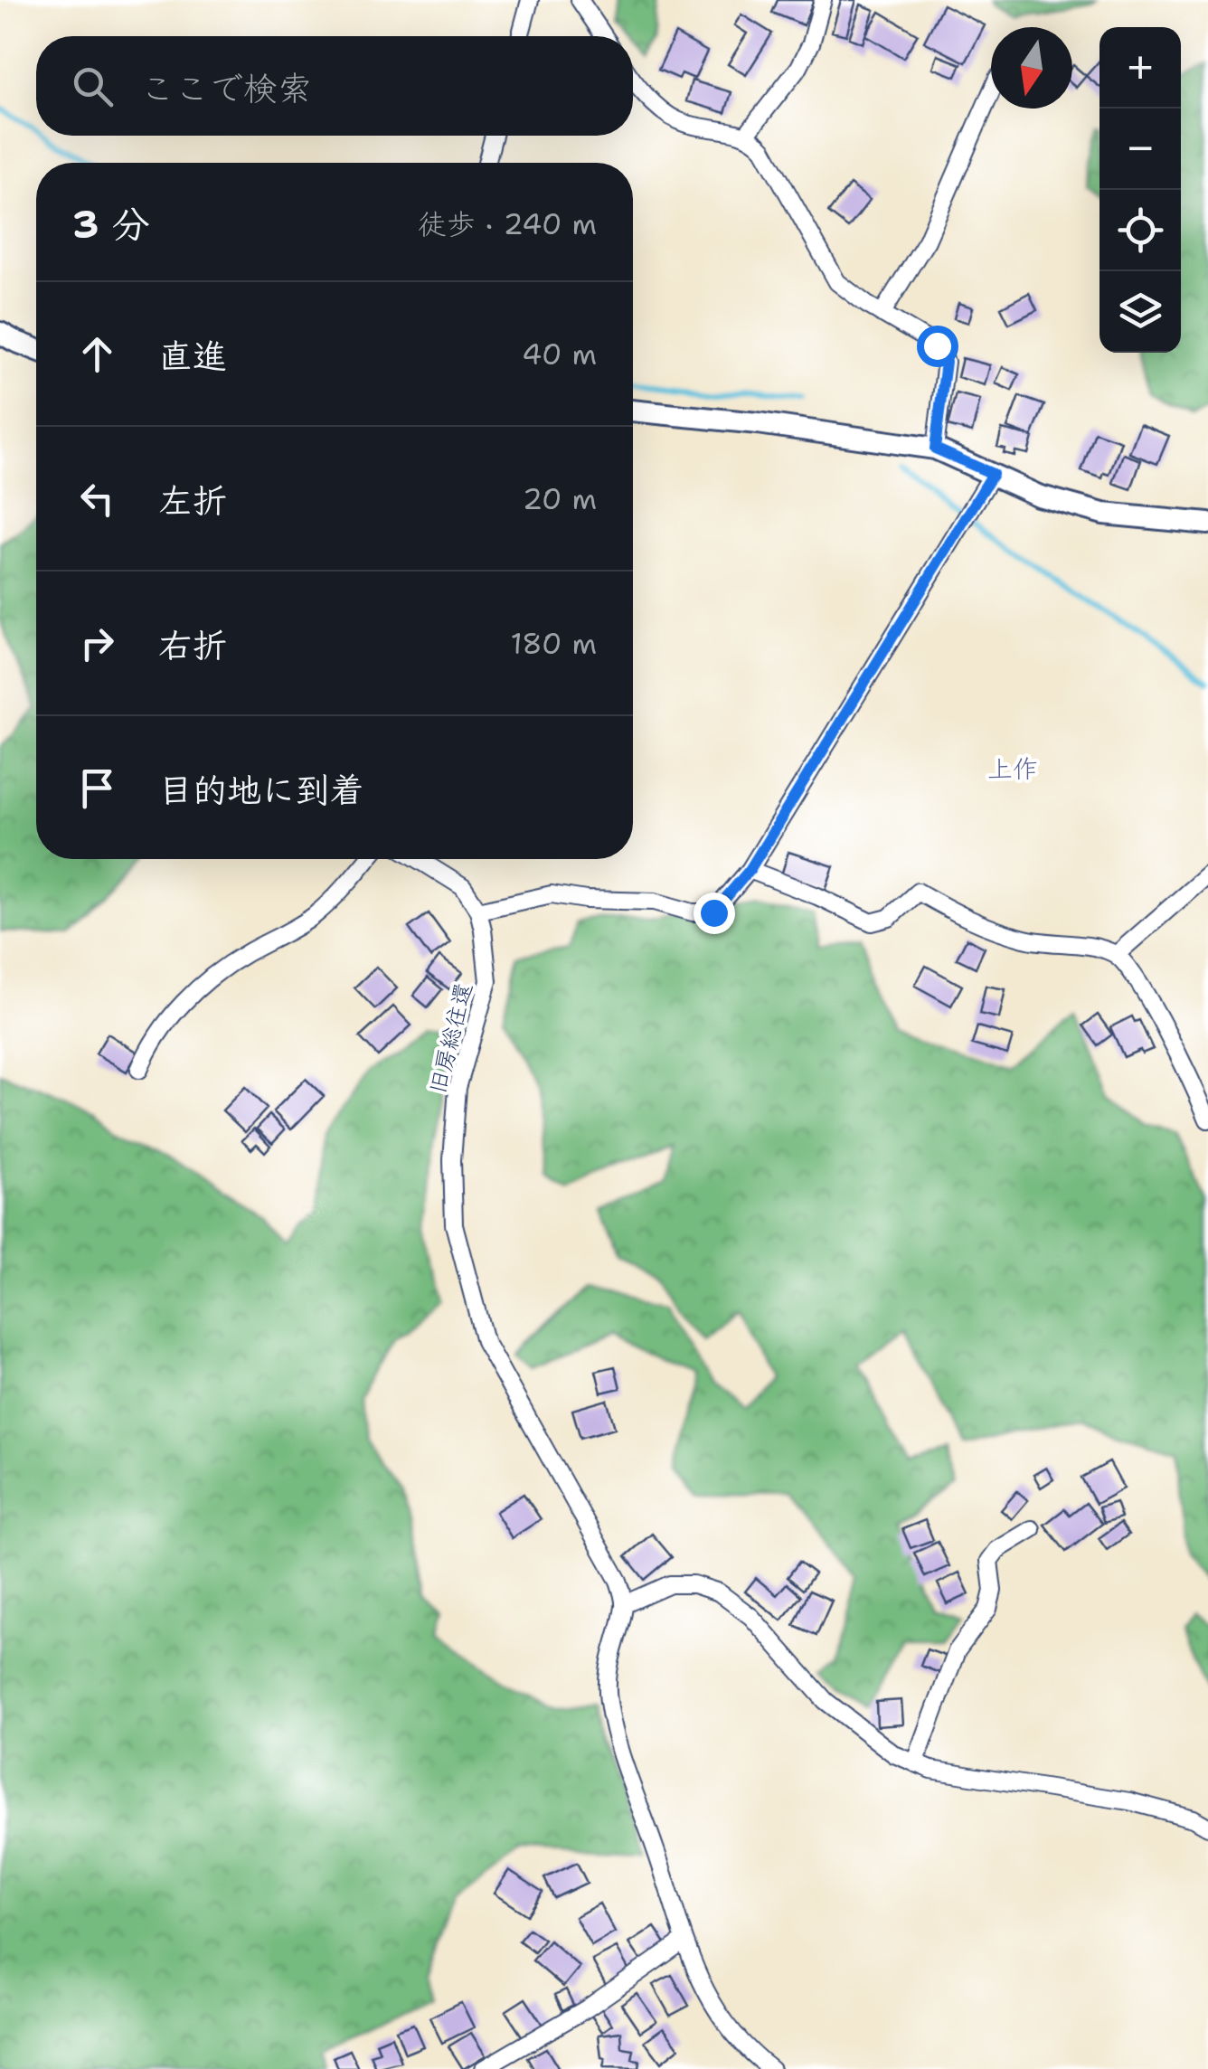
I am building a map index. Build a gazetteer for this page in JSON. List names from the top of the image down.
{
  "streets": {
    "street": ["旧房総往還"]
  },
  "districts": ["上作"],
  "north": "bottom",
  "page": {
    "map_buttons": ["+", "−"],
    "search": "ここで検索",
    "heading": ["3 分", "徒歩 · 240 m"],
    "list": [
      ["直進", "40 m"],
      ["左折", "20 m"],
      ["右折", "180 m"],
      "目的地に到着"
    ]
  }
}
